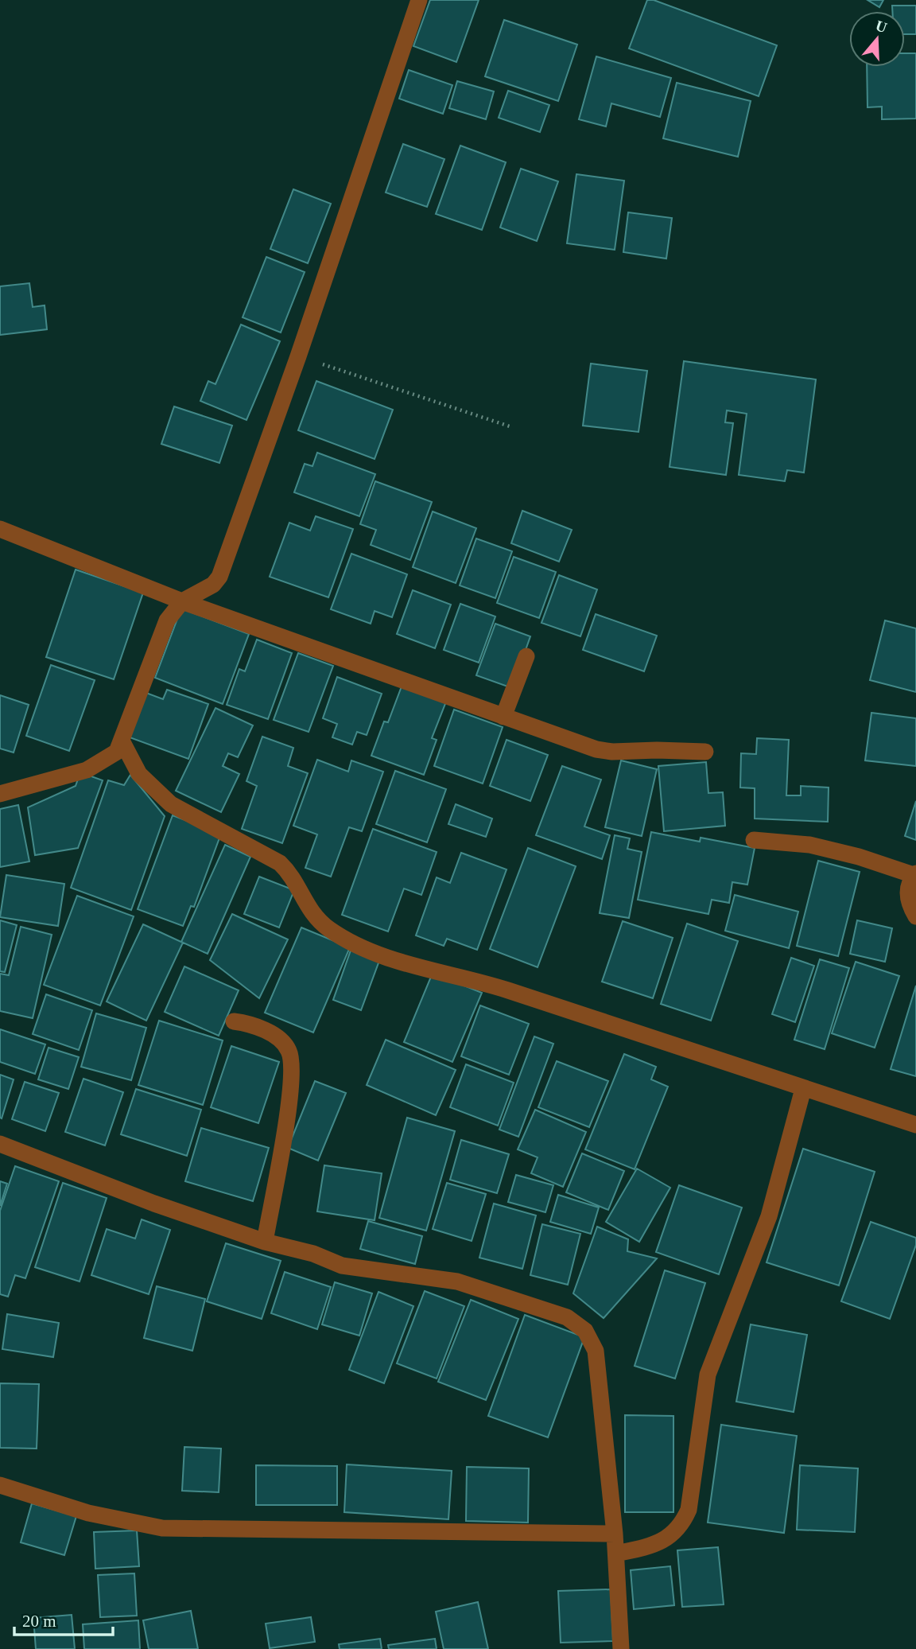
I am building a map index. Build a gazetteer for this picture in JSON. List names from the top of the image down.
{
  "scale_bar": "20 m",
  "north": "top"
}
